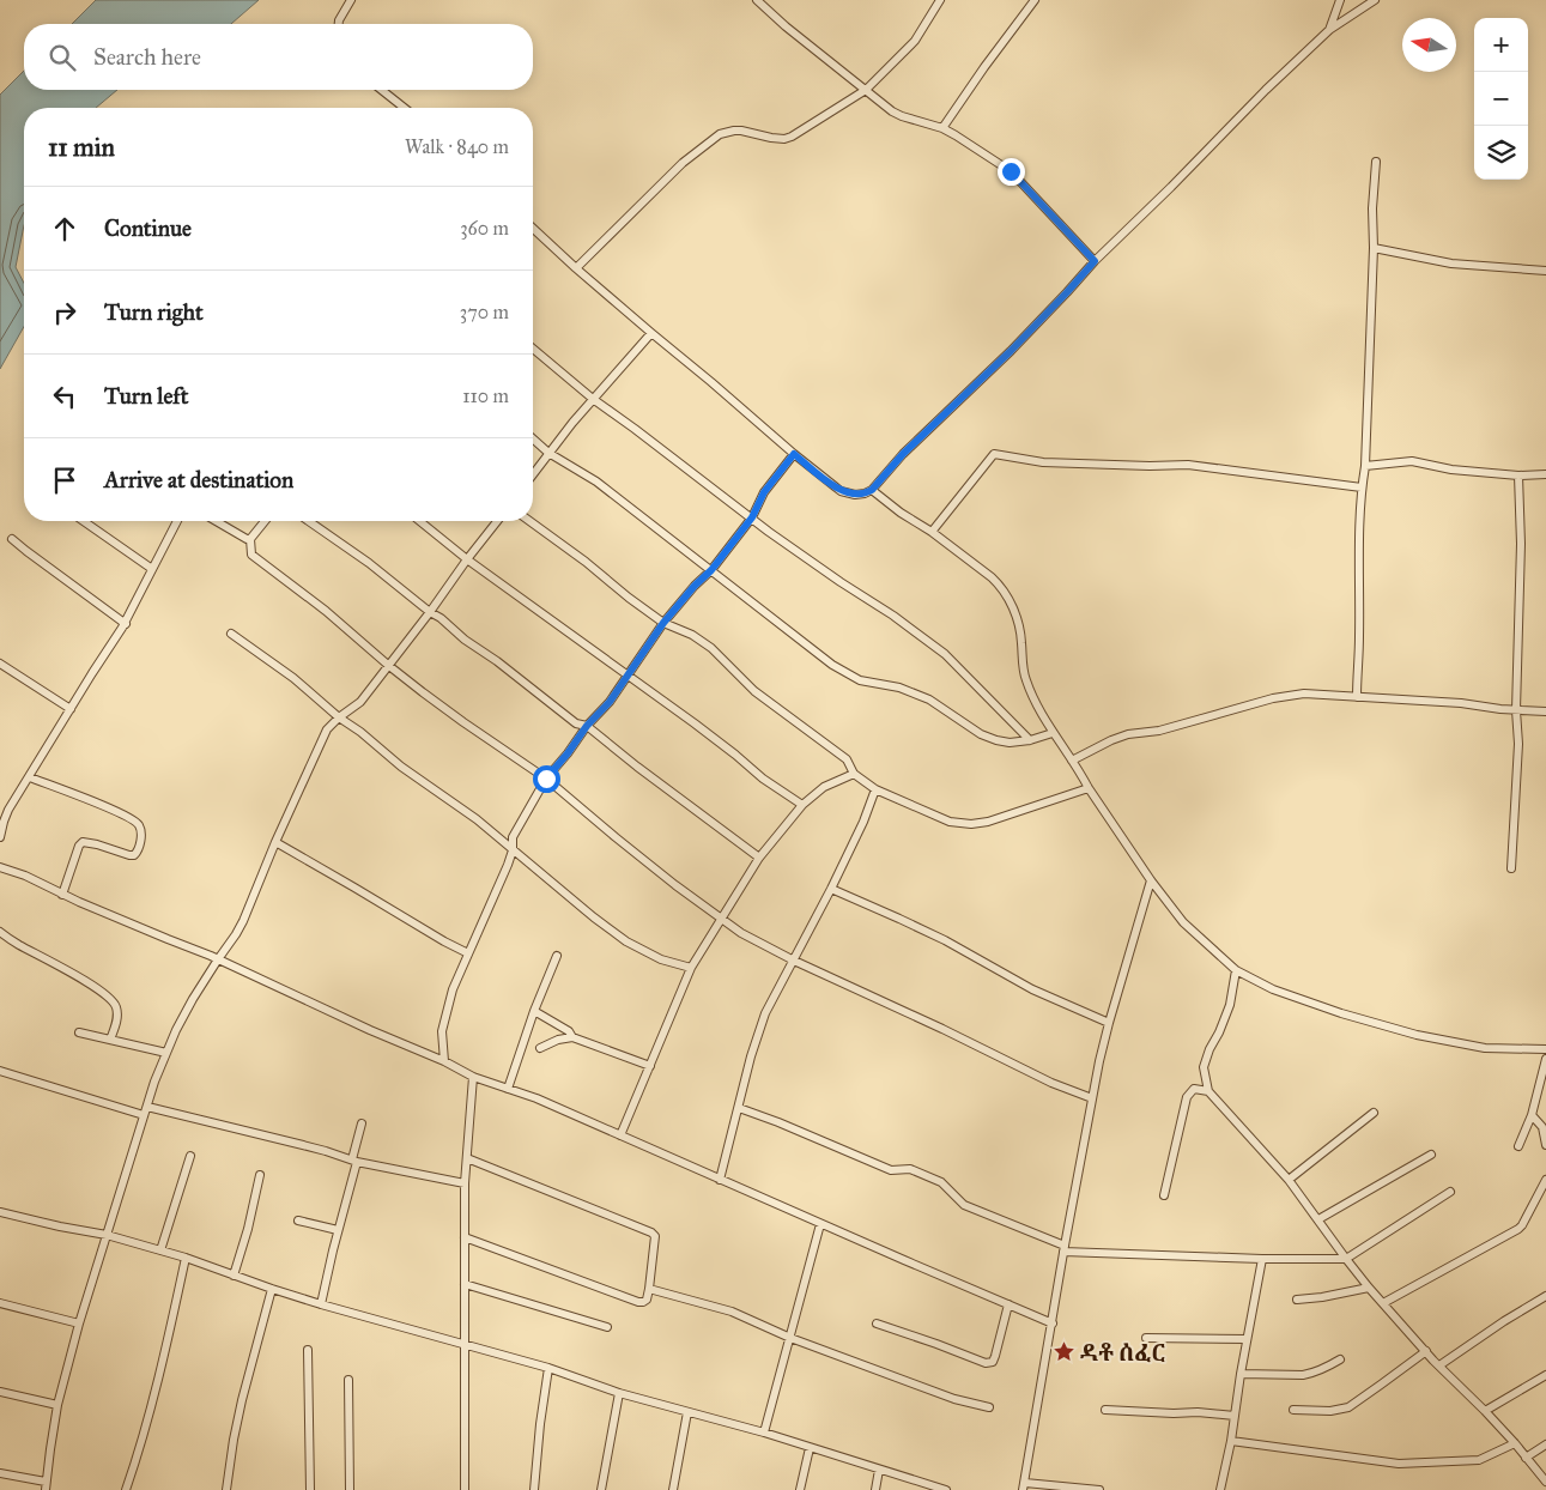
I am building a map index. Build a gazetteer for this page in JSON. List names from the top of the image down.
{
  "places": {
    "place": ["ዳቶ ሰፈር"]
  },
  "north": "left",
  "page": {
    "map_buttons": ["+", "−"],
    "search": "Search here",
    "heading": ["11 min", "Walk · 840 m"],
    "list": [
      ["Continue", "360 m"],
      ["Turn right", "370 m"],
      ["Turn left", "110 m"],
      "Arrive at destination"
    ]
  }
}
